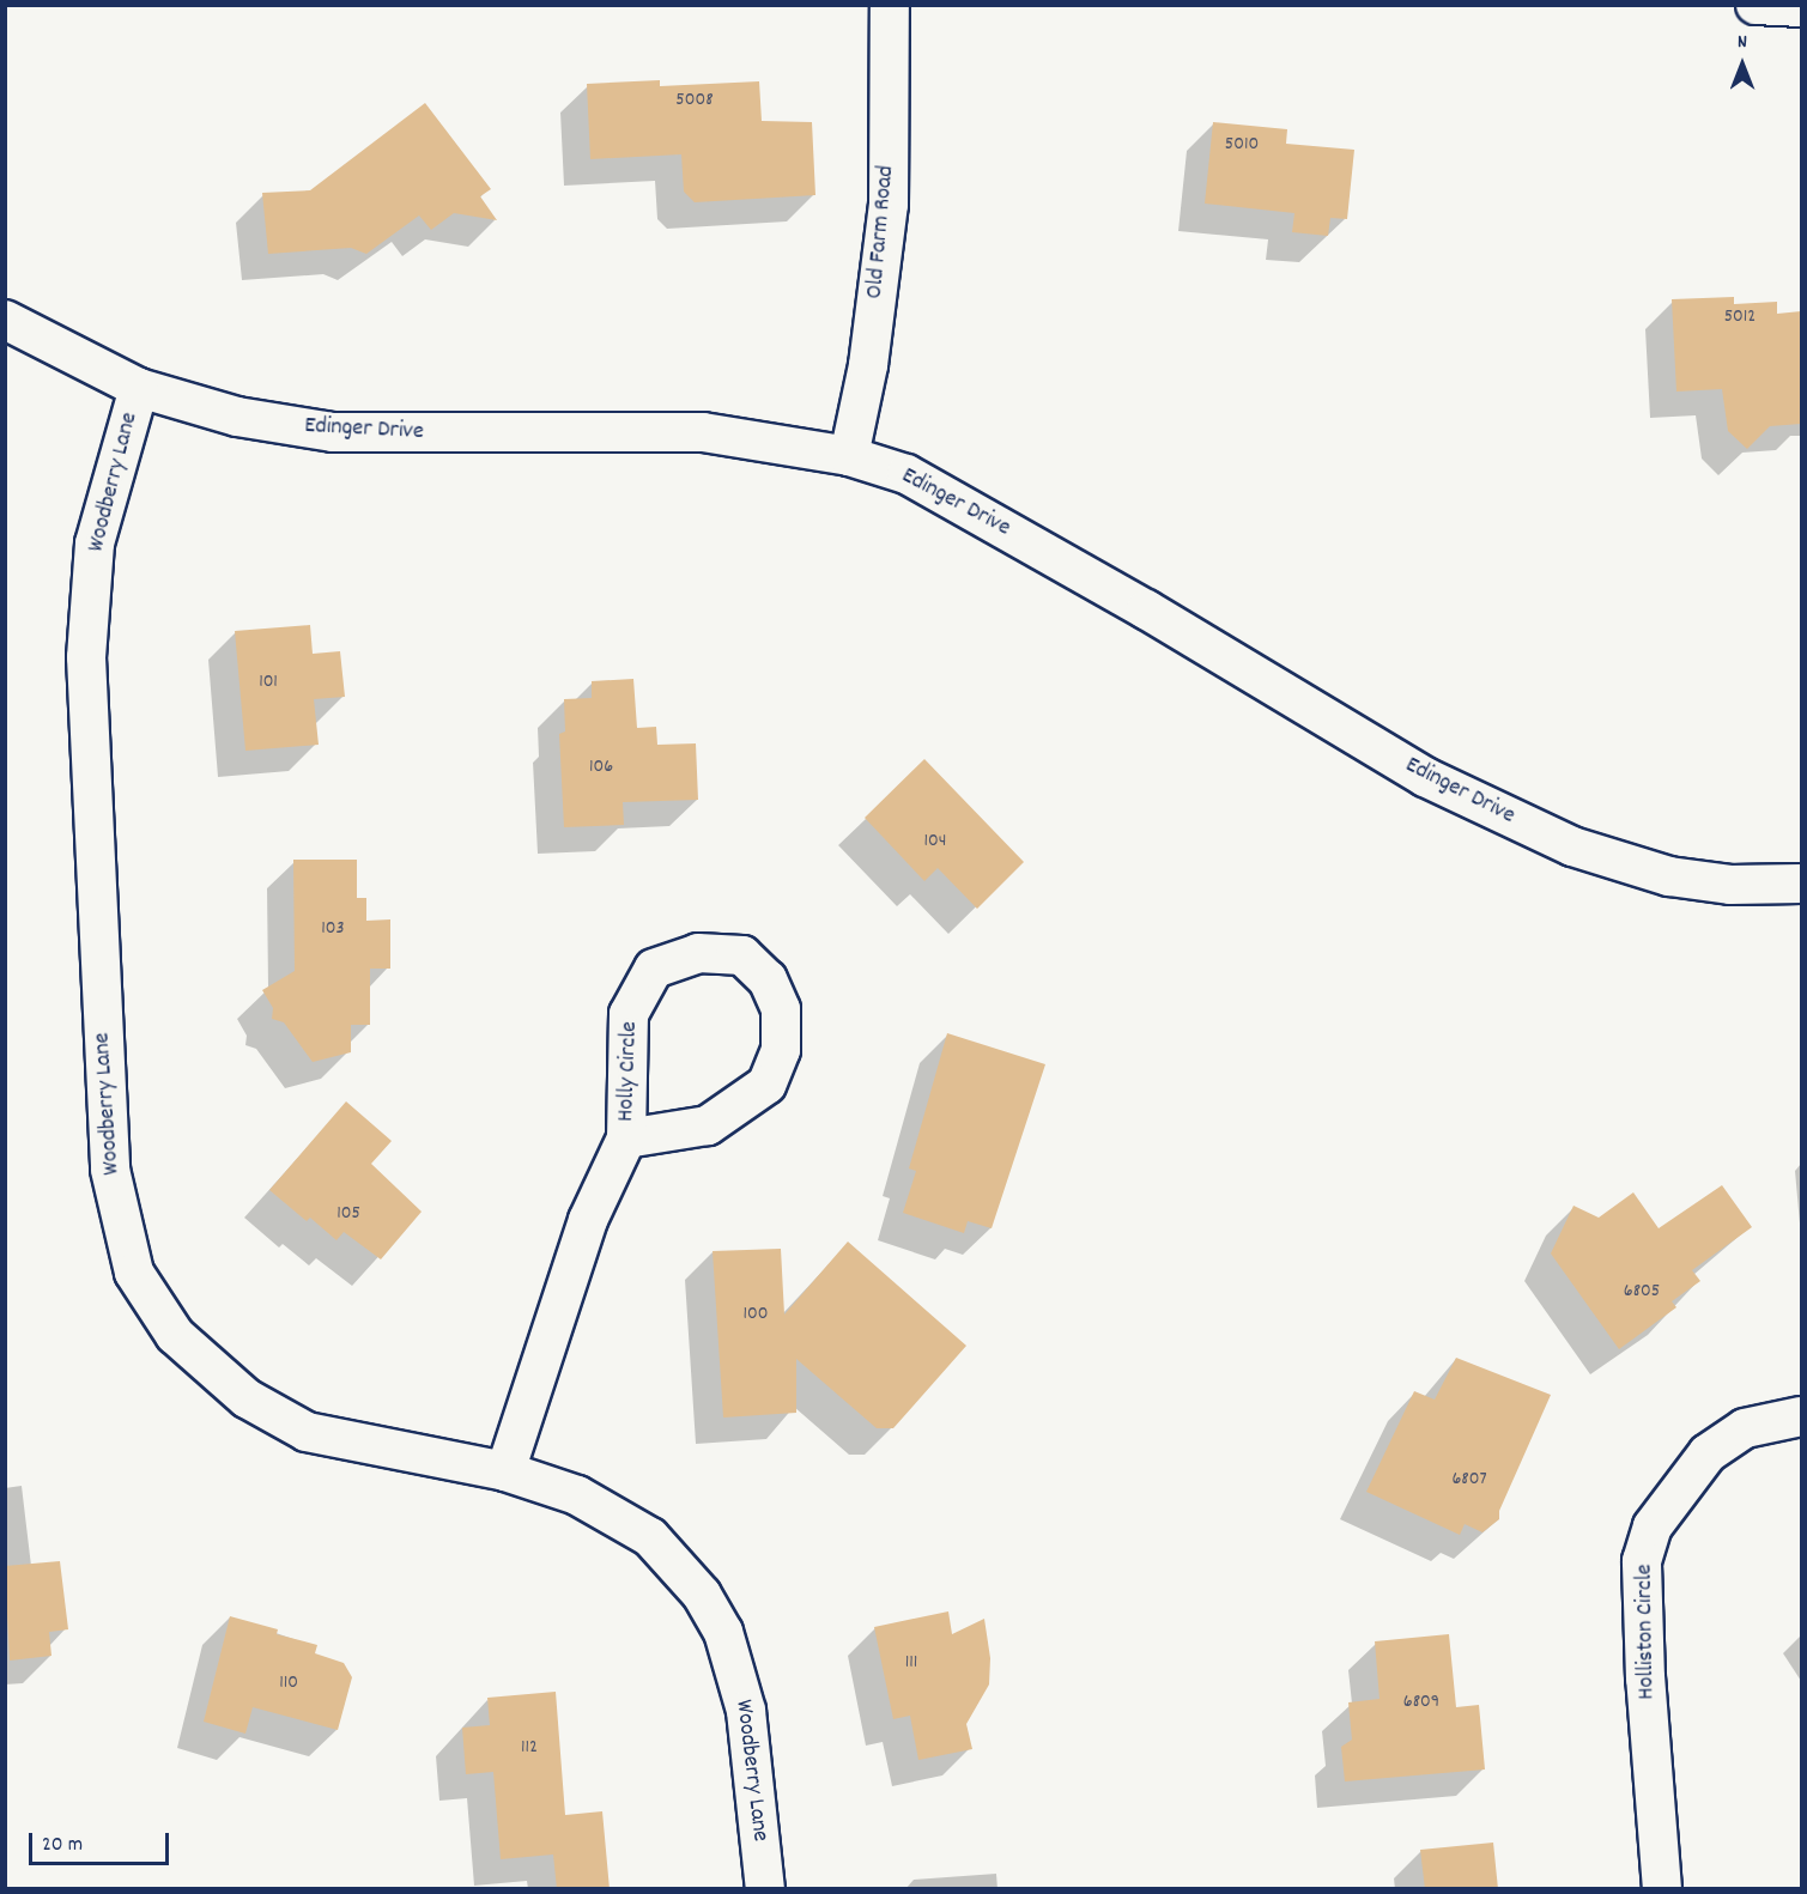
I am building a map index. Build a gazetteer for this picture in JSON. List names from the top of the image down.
{
  "streets": {
    "street": [
      "Old Farm Road",
      "Edinger Drive",
      "Woodberry Lane",
      "Holly Circle",
      "Holliston Circle"
    ]
  },
  "crossings": [
    ["Old Farm Road", "Edinger Drive"],
    ["Edinger Drive", "Woodberry Lane"],
    ["Woodberry Lane", "Holly Circle"]
  ],
  "house_numbers": [
    "5008",
    "5010",
    "5012",
    "101",
    "106",
    "104",
    "103",
    "105",
    "6805",
    "100",
    "6807",
    "111",
    "110",
    "6809",
    "112"
  ],
  "scale_bar": "20 m",
  "north": "top"
}
